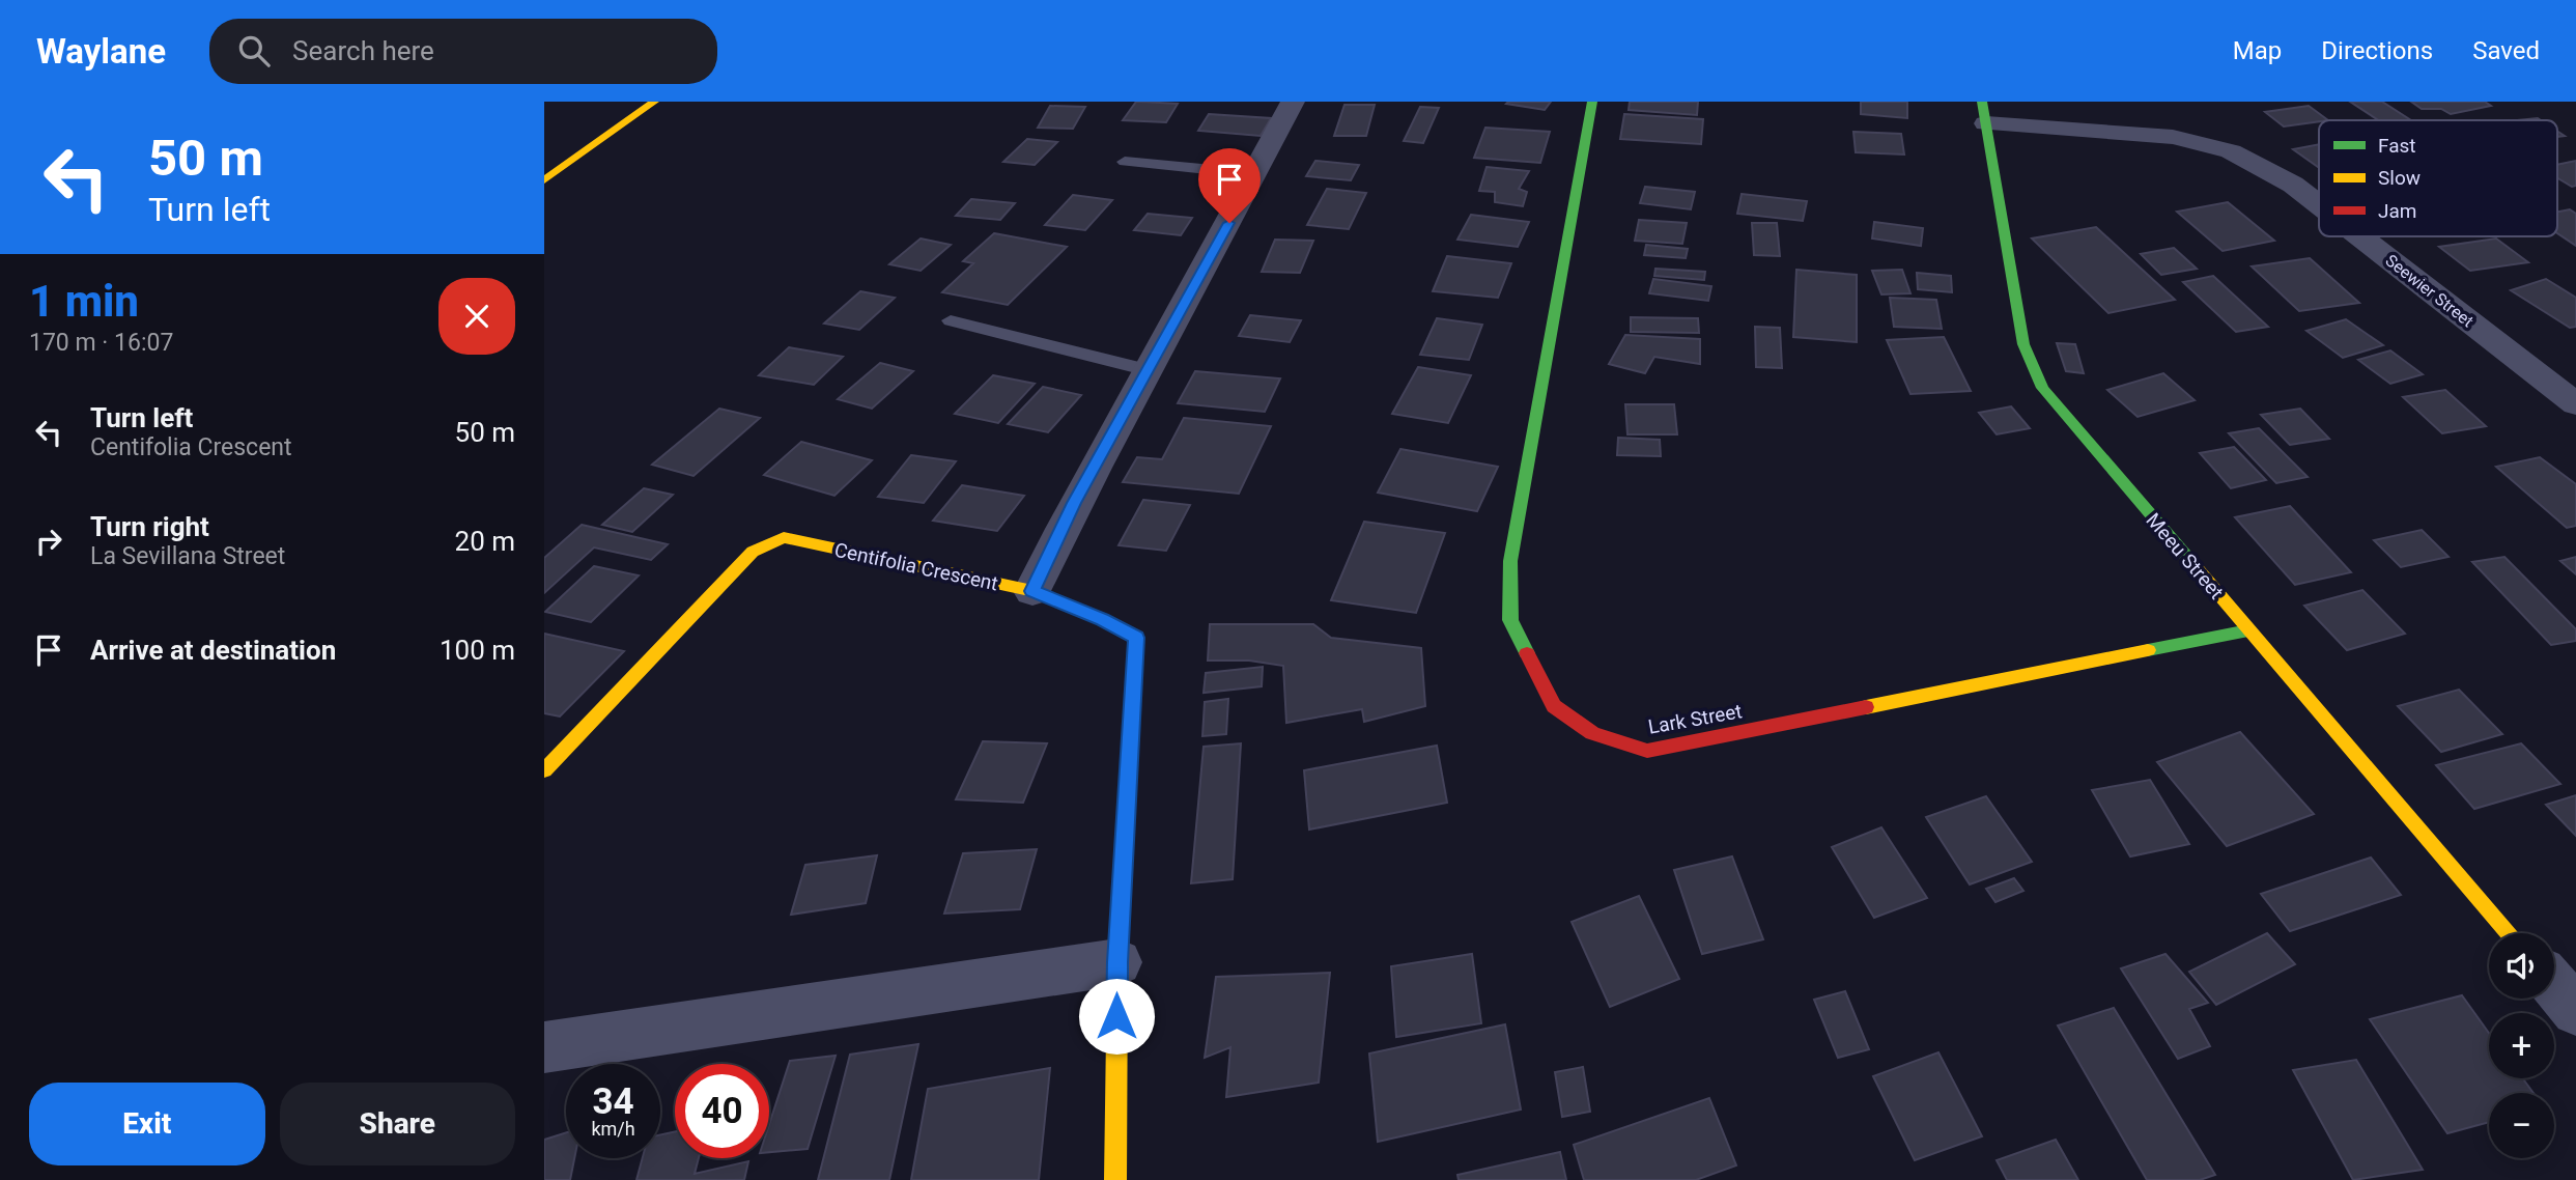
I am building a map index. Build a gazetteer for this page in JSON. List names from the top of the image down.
{
  "streets": {
    "main road": ["Meeu Street", "Centifolia Crescent", "Lark Street"],
    "street": ["Seewier Street"]
  },
  "crossings": [
    ["Seewier Street", "Meeu Street"],
    ["Meeu Street", "Lark Street"]
  ],
  "legend": ["Fast", "Slow", "Jam"],
  "page": {
    "header": "Waylane",
    "search": "Search here",
    "nav": ["Map", "Directions", "Saved"],
    "turn": ["50 m", "Turn left"],
    "heading": ["1 min", "170 m · 16:07"],
    "list": [
      {
        "name": "Turn left",
        "note": "Centifolia Crescent",
        "value": "50 m"
      },
      {
        "name": "Turn right",
        "note": "La Sevillana Street",
        "value": "20 m"
      },
      {
        "name": "Arrive at destination",
        "value": "100 m"
      }
    ],
    "map_buttons": ["+", "−"],
    "speed": "34 km/h",
    "limit": "40",
    "buttons": ["Exit", "Share"]
  }
}
